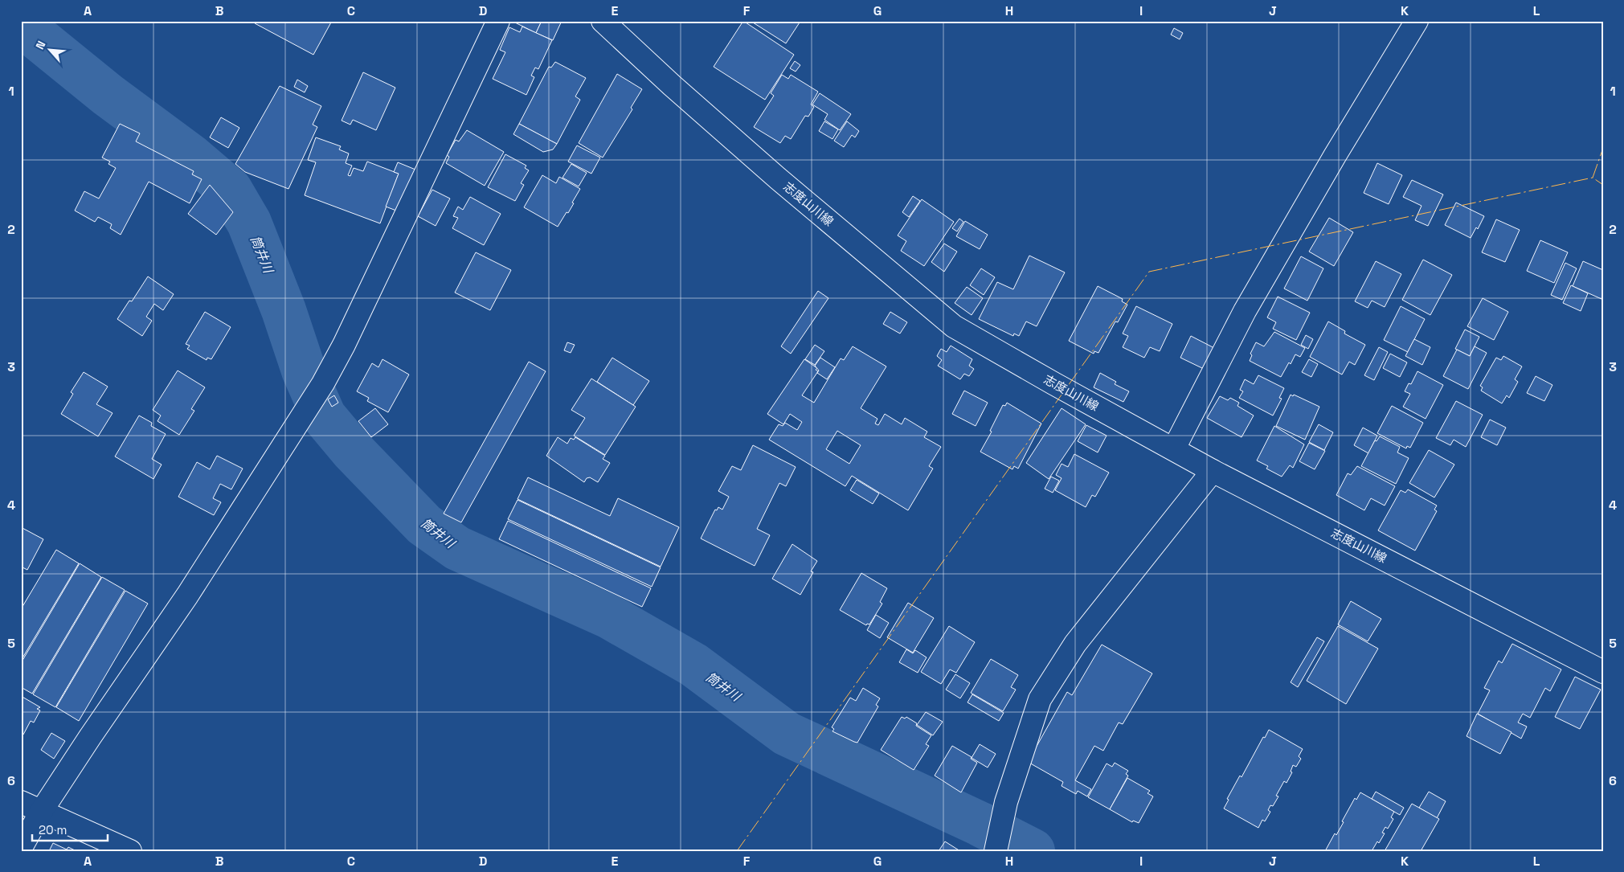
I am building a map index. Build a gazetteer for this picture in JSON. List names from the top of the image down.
{
  "streets": {
    "street": ["志度山川線"]
  },
  "water": ["筒井川"],
  "scale_bar": "20 m",
  "north": "top left",
  "grid": {
    "columns": [
      "A",
      "B",
      "C",
      "D",
      "E",
      "F",
      "G",
      "H",
      "I",
      "J",
      "K",
      "L"
    ],
    "rows": [
      "1",
      "2",
      "3",
      "4",
      "5",
      "6"
    ]
  }
}
